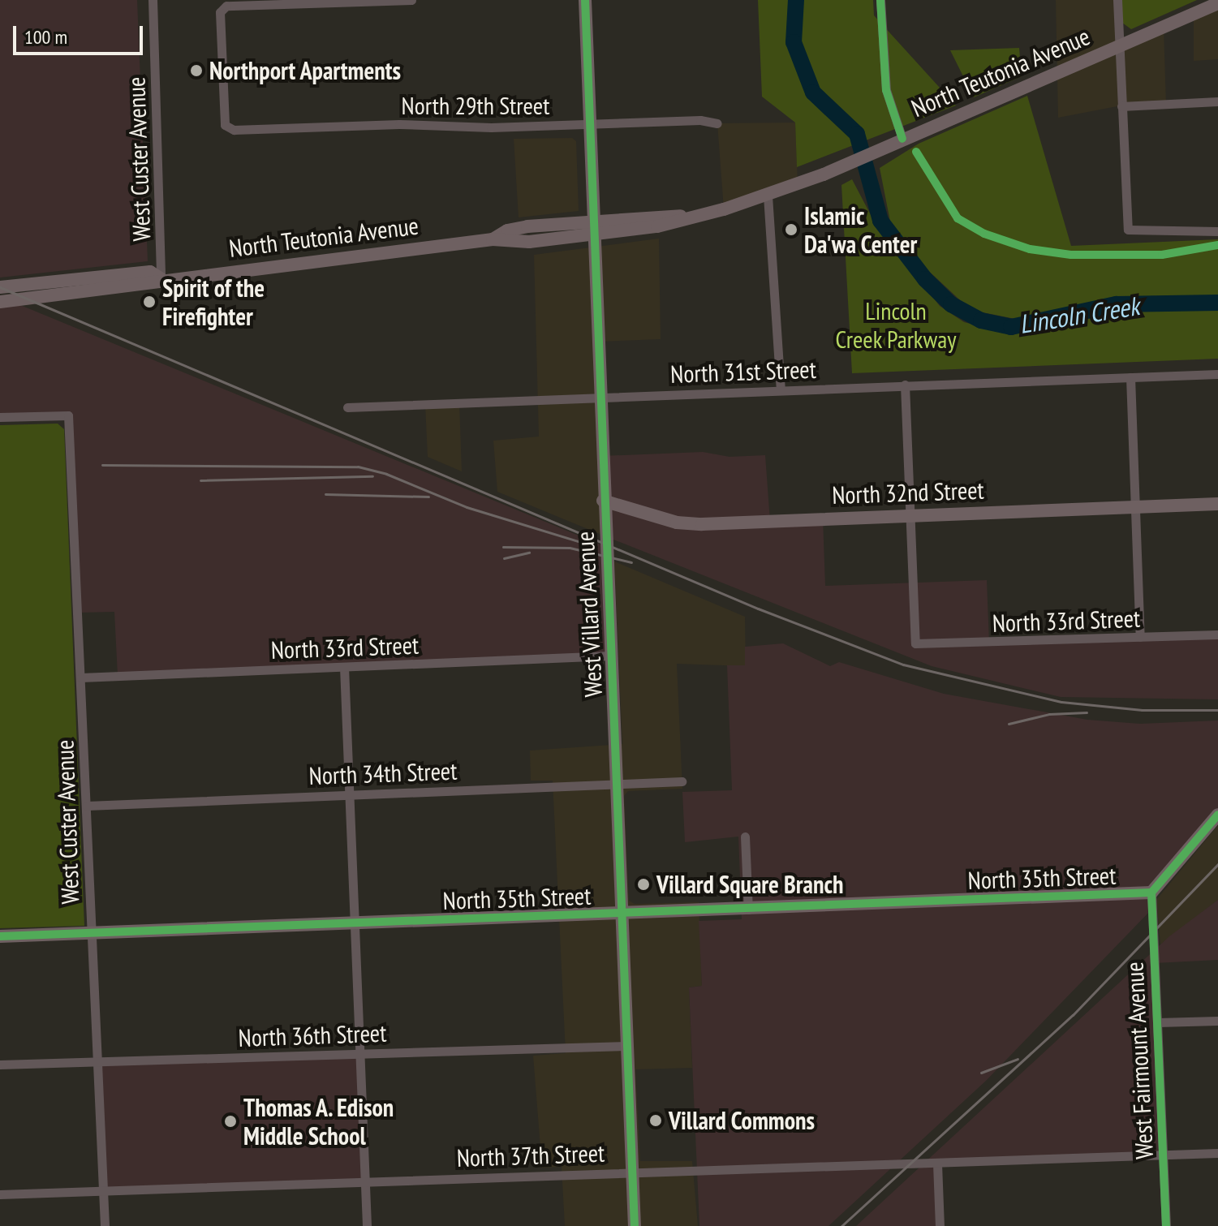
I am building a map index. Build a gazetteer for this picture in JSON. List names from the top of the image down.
{
  "streets": {
    "street": [
      "North Teutonia Avenue",
      "North 29th Street",
      "West Custer Avenue",
      "North 31st Street",
      "North 32nd Street",
      "West Villard Avenue",
      "North 33rd Street",
      "North 34th Street",
      "North 35th Street",
      "North 36th Street",
      "West Fairmount Avenue",
      "North 37th Street"
    ]
  },
  "crossings": [
    ["North Teutonia Avenue", "West Custer Avenue"],
    ["North Teutonia Avenue", "West Villard Avenue"],
    ["North 29th Street", "West Villard Avenue"],
    ["West Custer Avenue", "North 33rd Street"],
    ["West Custer Avenue", "North 34th Street"],
    ["West Custer Avenue", "North 35th Street"],
    ["West Custer Avenue", "North 36th Street"],
    ["West Custer Avenue", "North 37th Street"],
    ["North 31st Street", "West Villard Avenue"],
    ["North 32nd Street", "West Villard Avenue"],
    ["North 32nd Street", "North 33rd Street"],
    ["West Villard Avenue", "North 33rd Street"],
    ["West Villard Avenue", "North 34th Street"],
    ["West Villard Avenue", "North 35th Street"],
    ["West Villard Avenue", "North 36th Street"],
    ["West Villard Avenue", "North 37th Street"],
    ["North 35th Street", "West Fairmount Avenue"],
    ["West Fairmount Avenue", "North 37th Street"]
  ],
  "water": ["Lincoln Creek"],
  "parks": ["Lincoln Creek Parkway"],
  "places": [
    "Northport Apartments",
    "Islamic Da'wa Center",
    "Spirit of the Firefighter",
    "Villard Square Branch",
    "Villard Commons",
    "Thomas A. Edison Middle School"
  ],
  "scale_bar": "100 m"
}
